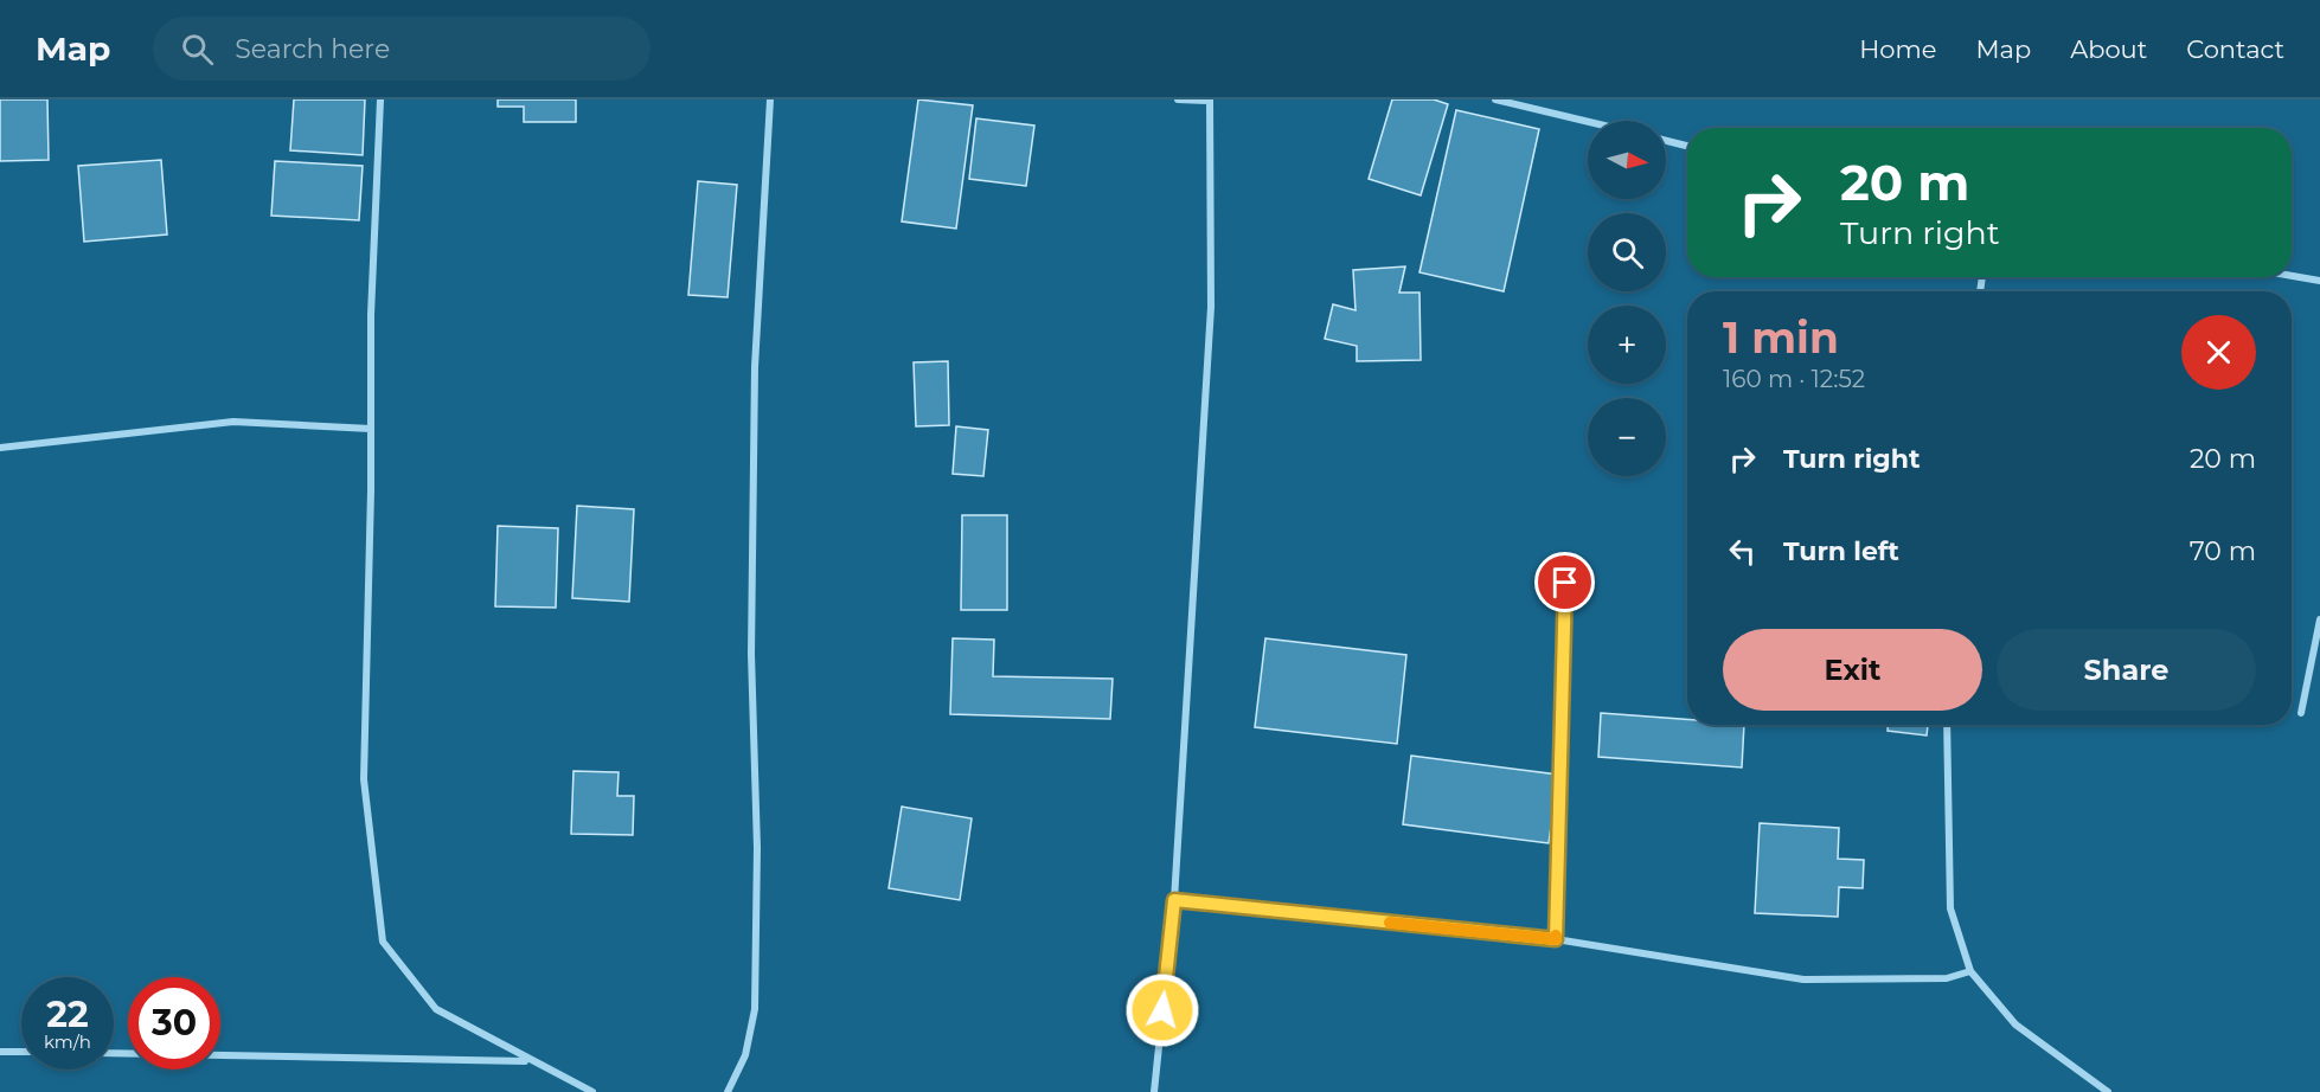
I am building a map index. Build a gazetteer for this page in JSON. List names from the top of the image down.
{
  "north": "right",
  "page": {
    "header": "Map",
    "search": "Search here",
    "nav": [
      "Home",
      "Map",
      "About",
      "Contact"
    ],
    "map_buttons": ["+", "−"],
    "turn": ["20 m", "Turn right"],
    "heading": ["1 min", "160 m · 12:52"],
    "list": [
      {
        "name": "Turn right",
        "value": "20 m"
      },
      {
        "name": "Turn left",
        "value": "70 m"
      }
    ],
    "buttons": ["Exit", "Share"],
    "speed": "22 km/h",
    "limit": "30"
  }
}
